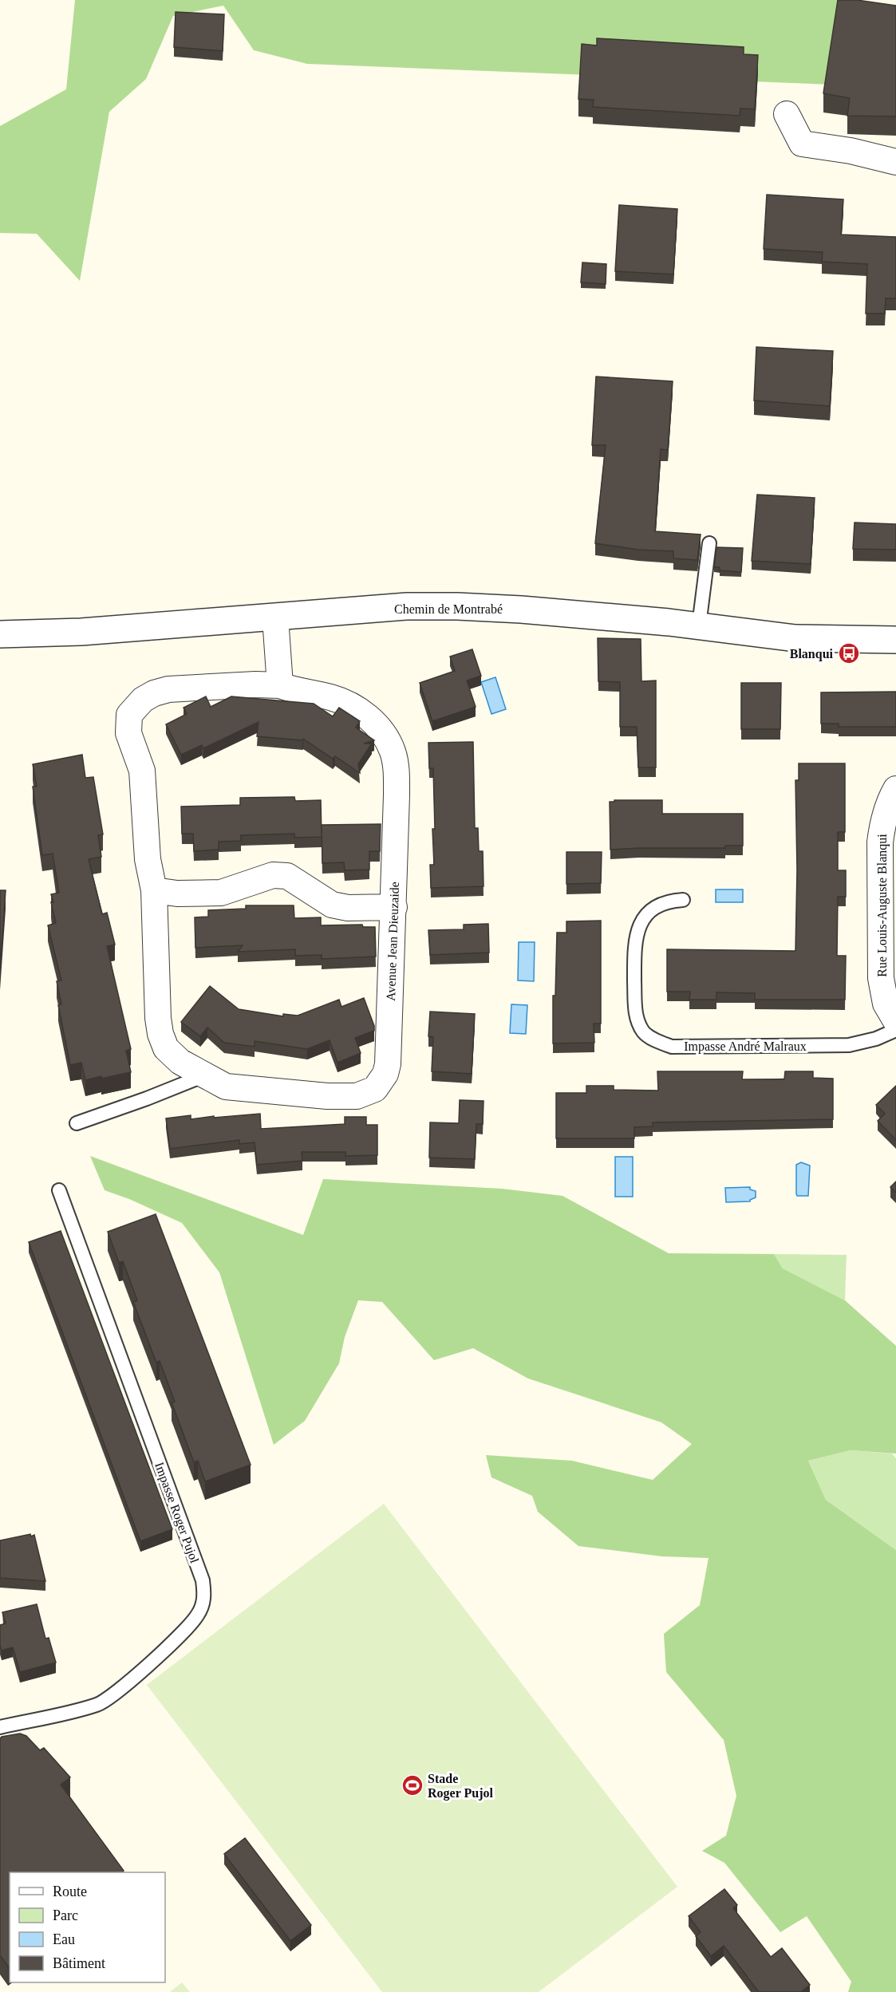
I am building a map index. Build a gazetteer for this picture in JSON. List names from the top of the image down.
{
  "streets": {
    "street": ["Chemin de Montrabé", "Rue Louis-Auguste Blanqui", "Avenue Jean Dieuzaide"],
    "lane": ["Impasse André Malraux", "Impasse Roger Pujol"]
  },
  "places": {
    "bus stop": ["Blanqui"],
    "sports": ["Stade Roger Pujol"]
  },
  "legend": [
    "Route",
    "Parc",
    "Eau",
    "Bâtiment"
  ]
}
